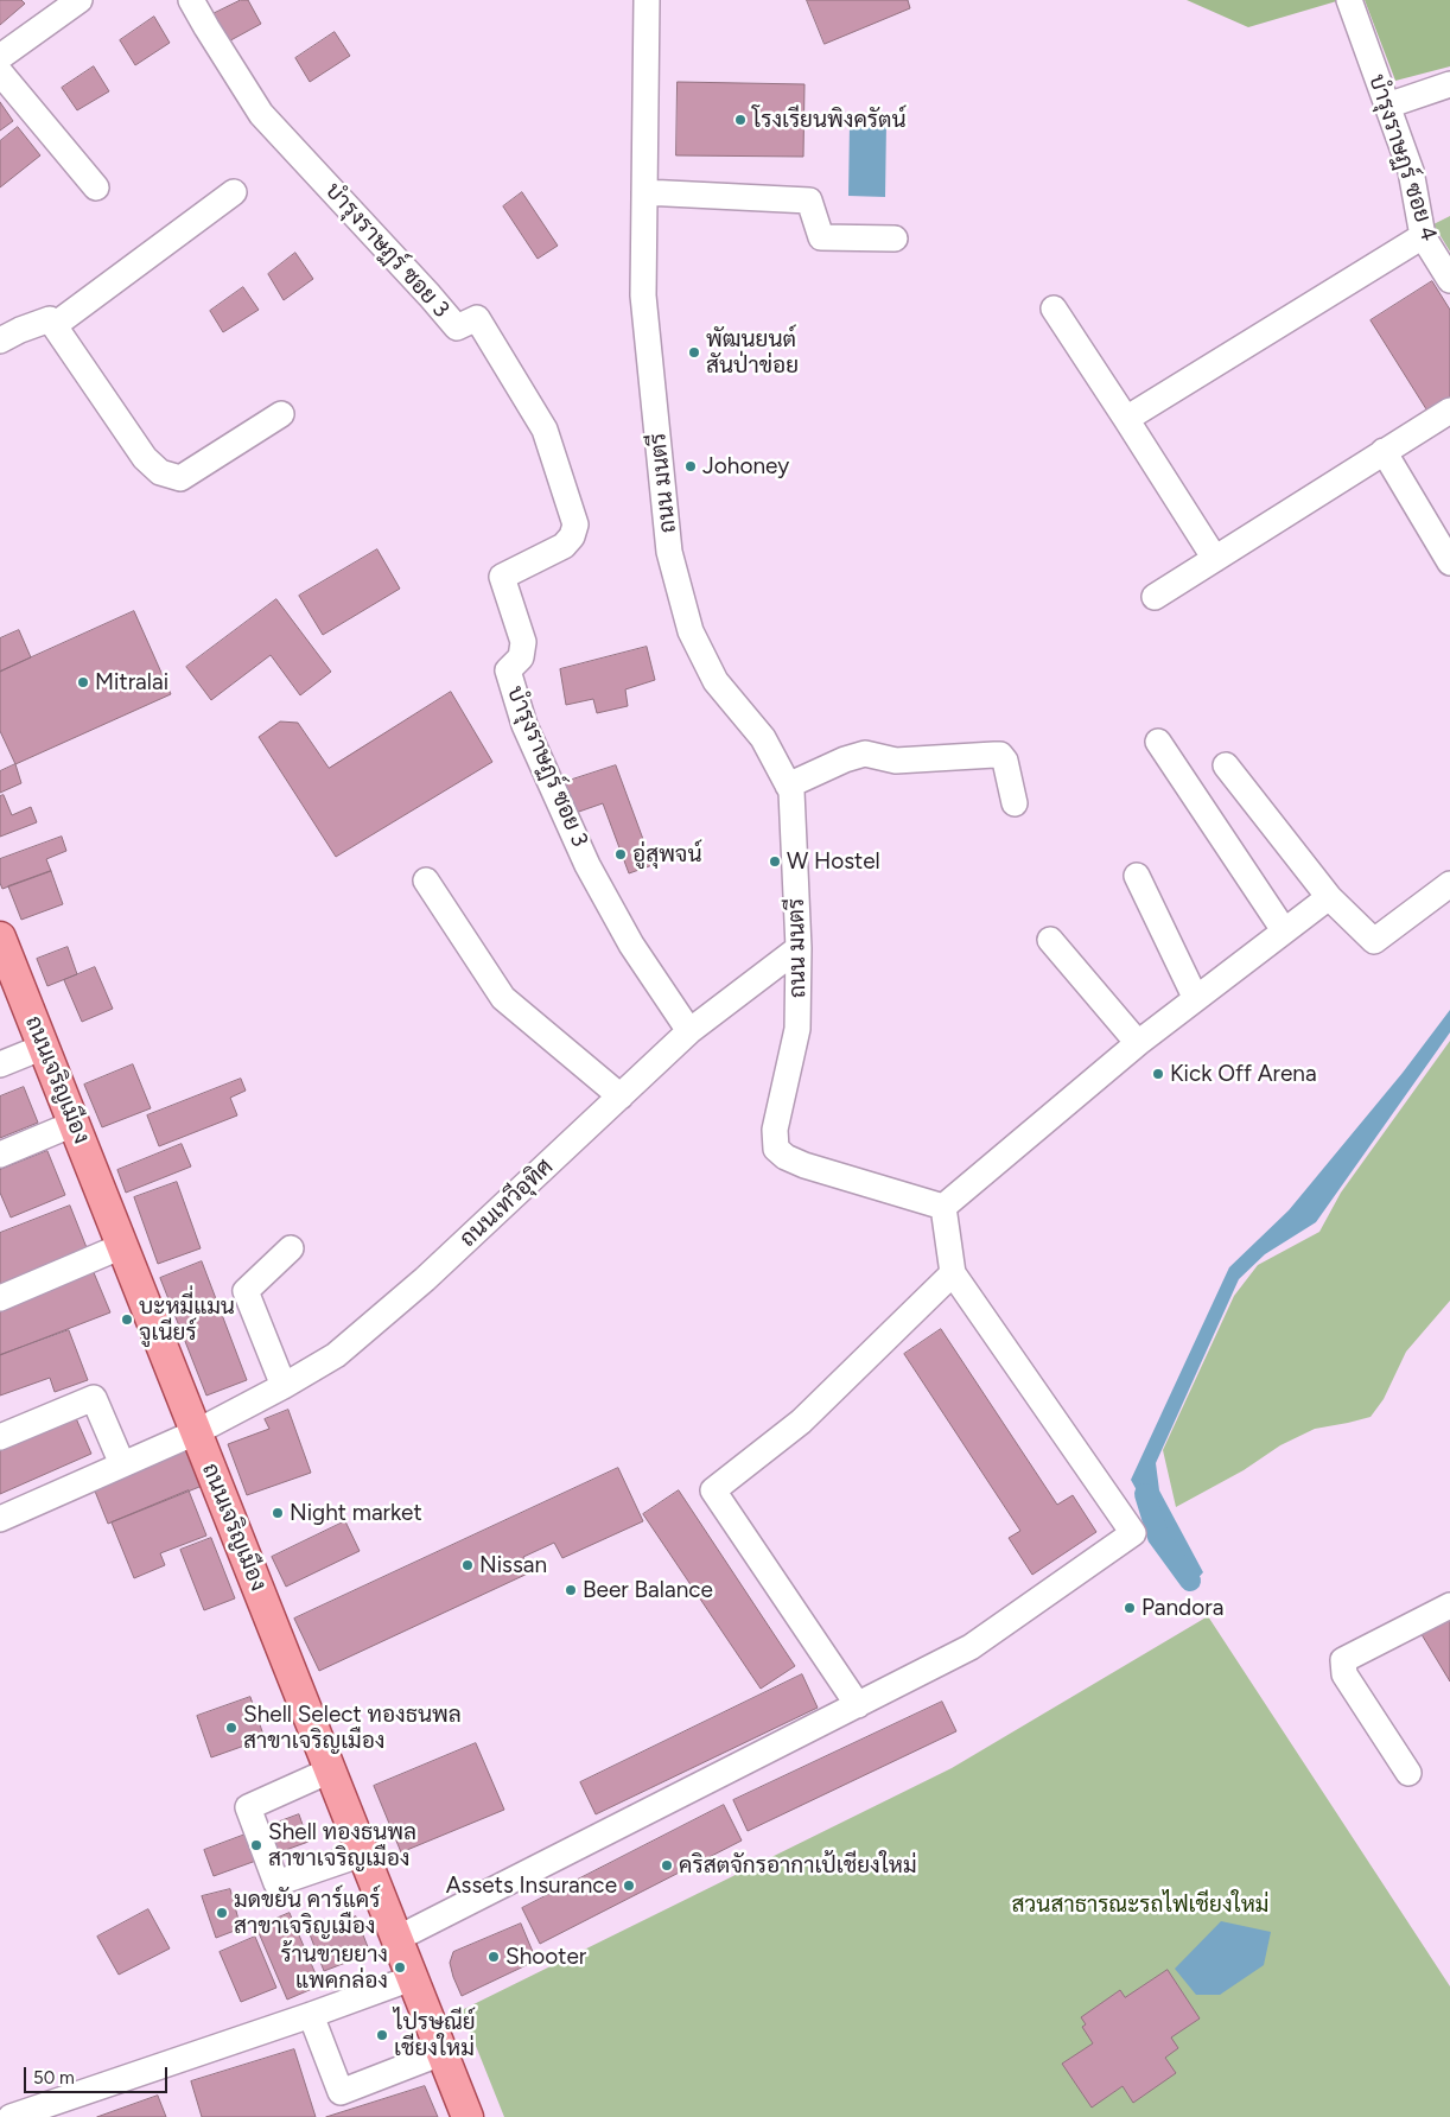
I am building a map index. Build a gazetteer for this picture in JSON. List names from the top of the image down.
{
  "streets": {
    "main road": ["ถนนเจริญเมือง"],
    "street": [
      "บำรุงราษฏร์ ซอย 4",
      "บำรุงราษฏร์ ซอย 3",
      "ถนน มนตรี",
      "ถนนเทวีอุทิศ"
    ]
  },
  "crossings": [
    ["บำรุงราษฏร์ ซอย 3", "ถนนเทวีอุทิศ"],
    ["ถนน มนตรี", "ถนนเทวีอุทิศ"],
    ["ถนนเจริญเมือง", "ถนนเทวีอุทิศ"]
  ],
  "parks": ["สวนสาธารณะรถไฟเชียงใหม่"],
  "places": [
    "โรงเรียนพิงครัตน์",
    "พัฒนยนต์ สันป่าข่อย",
    "Johoney",
    "Mitralai",
    "อู่สุพจน์",
    "W Hostel",
    "Kick Off Arena",
    "บะหมี่แมน จูเนียร์",
    "Night market",
    "Nissan",
    "Beer Balance",
    "Pandora",
    "Shell Select ทองธนพล สาขาเจริญเมือง",
    "Shell ทองธนพล สาขาเจริญเมือง",
    "คริสตจักรอากาเป้เชียงใหม่",
    "Assets Insurance",
    "มดขยัน คาร์แคร์ สาขาเจริญเมือง",
    "Shooter",
    "ร้านขายยาง แพคกล่อง",
    "ไปรษณีย์ เชียงใหม่"
  ],
  "scale_bar": "50 m"
}
